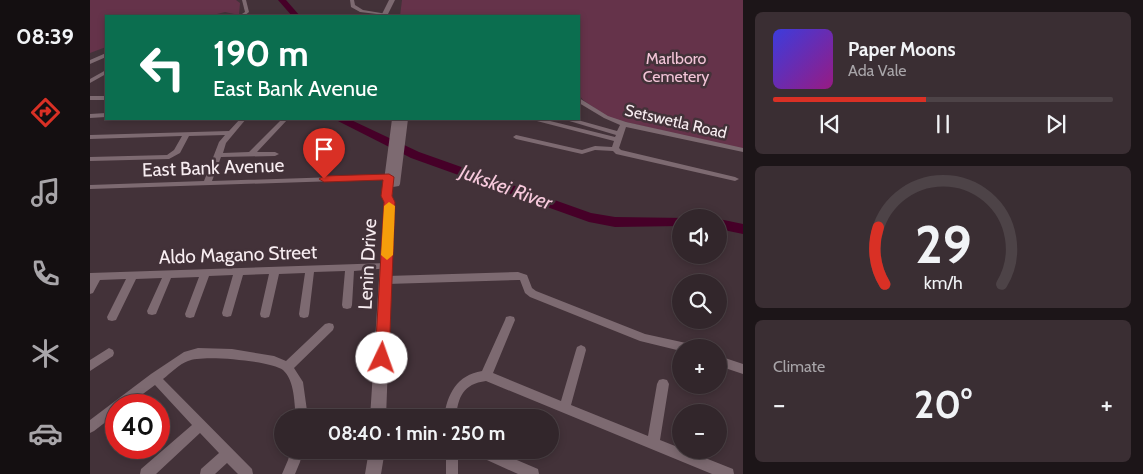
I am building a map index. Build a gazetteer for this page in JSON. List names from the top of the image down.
{
  "streets": {
    "street": [
      "Setswetla Road",
      "East Bank Avenue",
      "Aldo Magano Street",
      "Lenin Drive"
    ]
  },
  "crossings": [
    ["East Bank Avenue", "Lenin Drive"],
    ["Aldo Magano Street", "Lenin Drive"]
  ],
  "water": ["Jukskei River"],
  "parks": ["Marlboro Cemetery"],
  "page": {
    "tabs": "08:39",
    "turn": ["190 m", "East Bank Avenue"],
    "song": ["Paper Moons", "Ada Vale"],
    "map_buttons": ["+", "−"],
    "tile": "Climate",
    "heat": ["−", "20°", "+"],
    "limit": "40",
    "trip": "08:40 · 1 min · 250 m",
    "gauge": ["29", "km/h"]
  }
}
